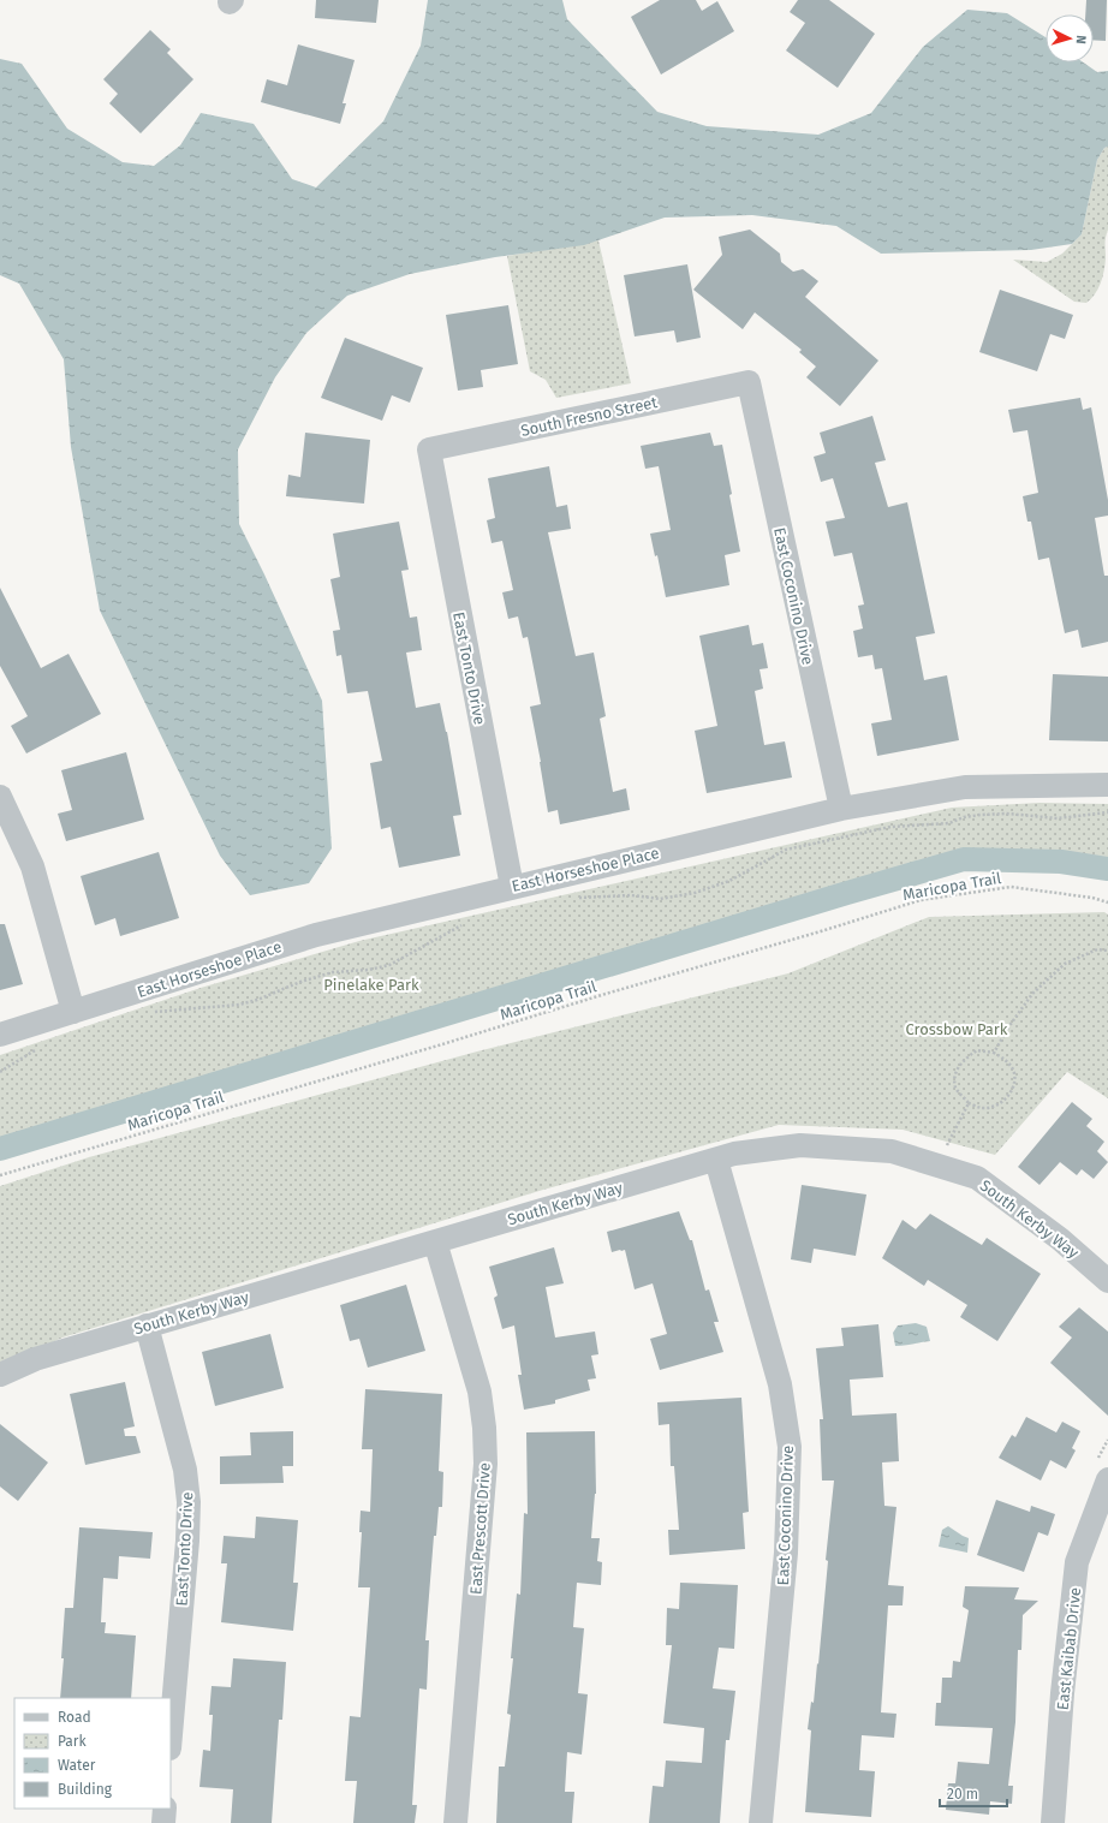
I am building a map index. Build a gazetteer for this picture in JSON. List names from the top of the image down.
{
  "streets": {
    "street": [
      "South Fresno Street",
      "East Coconino Drive",
      "East Tonto Drive",
      "East Horseshoe Place",
      "South Kerby Way",
      "East Prescott Drive",
      "East Kaibab Drive"
    ],
    "path": ["Maricopa Trail"]
  },
  "crossings": [
    ["South Fresno Street", "East Coconino Drive"],
    ["South Fresno Street", "East Tonto Drive"],
    ["East Coconino Drive", "East Horseshoe Place"],
    ["East Coconino Drive", "South Kerby Way"],
    ["East Tonto Drive", "East Horseshoe Place"],
    ["East Tonto Drive", "South Kerby Way"],
    ["South Kerby Way", "East Prescott Drive"]
  ],
  "parks": ["Pinelake Park", "Crossbow Park"],
  "legend": [
    "Road",
    "Park",
    "Water",
    "Building"
  ],
  "scale_bar": "20 m",
  "north": "right"
}
